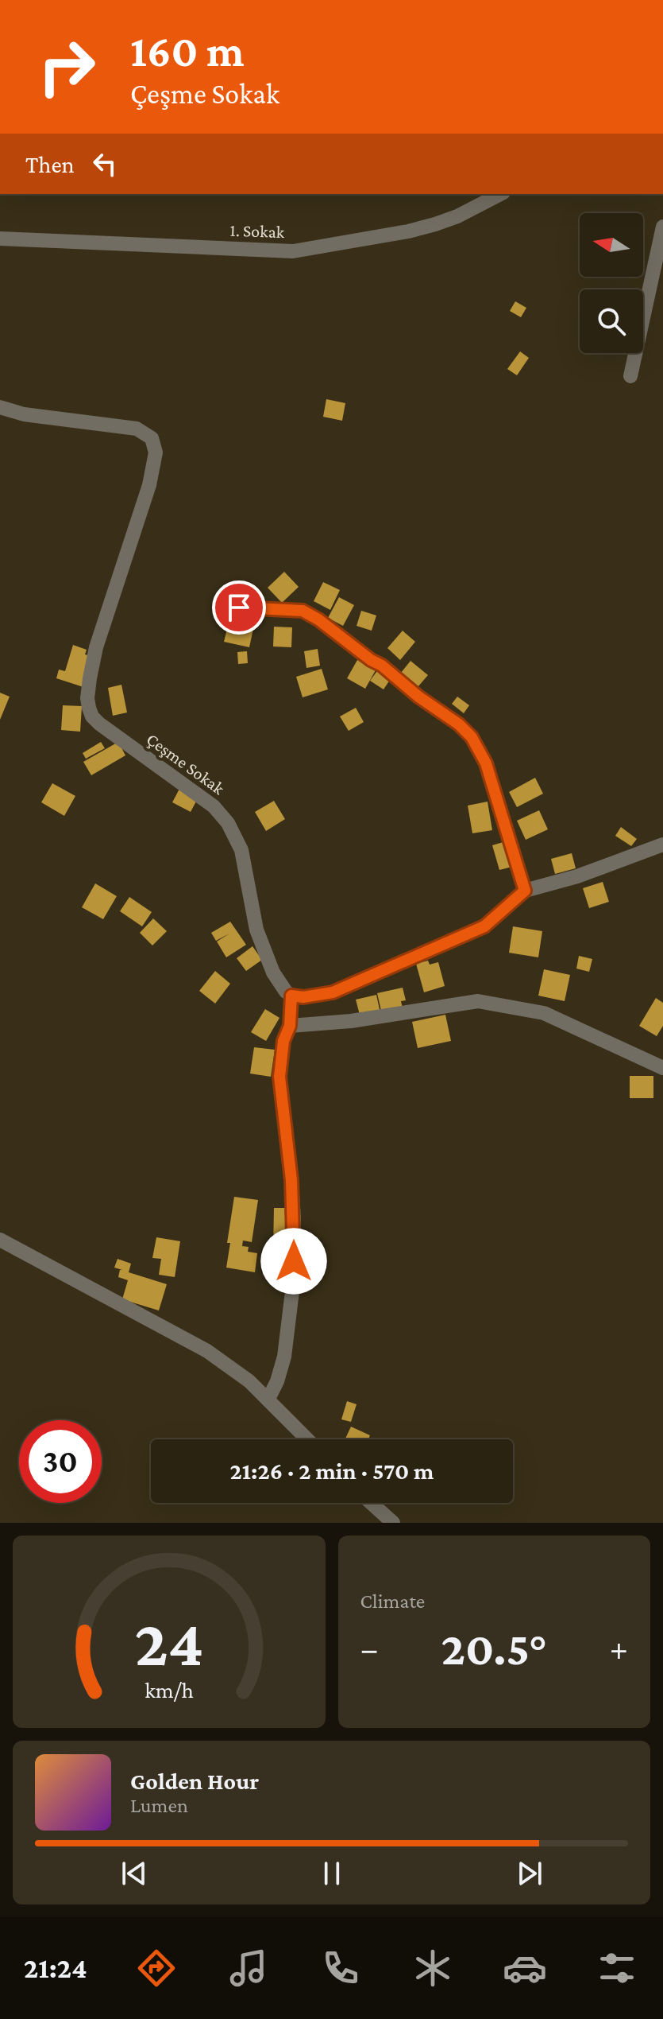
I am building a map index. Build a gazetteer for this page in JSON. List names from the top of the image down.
{
  "streets": {
    "street": ["1. Sokak", "Çeşme Sokak"]
  },
  "north": "left",
  "page": {
    "turn": ["160 m", "Çeşme Sokak"],
    "then": "Then",
    "limit": "30",
    "trip": "21:26 · 2 min · 570 m",
    "tile": "Climate",
    "heat": ["−", "20.5°", "+"],
    "song": ["Golden Hour", "Lumen"],
    "tabs": "21:24",
    "gauge": ["24", "km/h"]
  }
}
